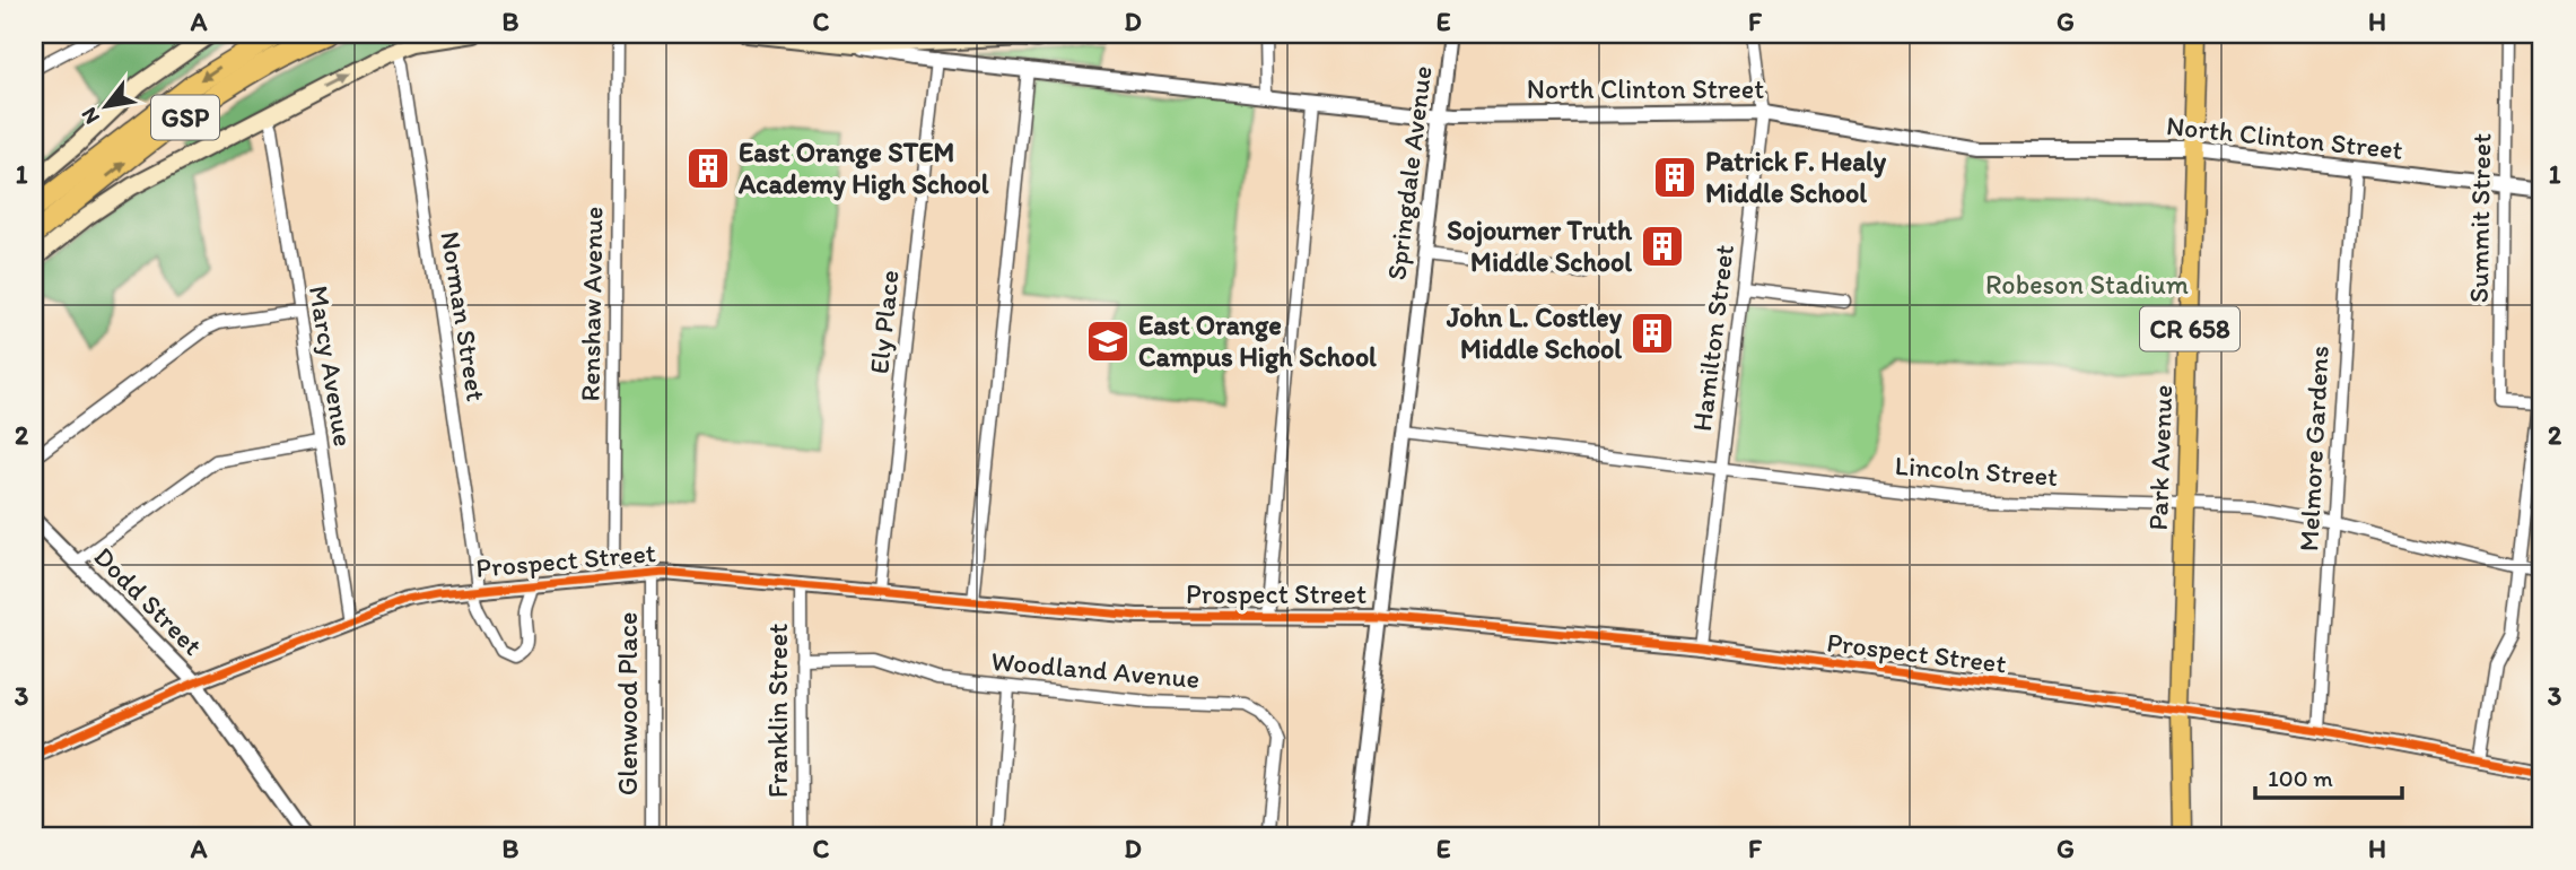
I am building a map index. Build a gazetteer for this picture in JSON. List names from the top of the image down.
{
  "streets": {
    "highway": ["GSP"],
    "main road": ["North Clinton Street", "CR 658", "Park Avenue"],
    "street": [
      "Springdale Avenue",
      "Summit Street",
      "Renshaw Avenue",
      "Norman Street",
      "Ely Place",
      "Hamilton Street",
      "Marcy Avenue",
      "Melmore Gardens",
      "Lincoln Street",
      "Prospect Street",
      "Dodd Street",
      "Woodland Avenue",
      "Glenwood Place",
      "Franklin Street"
    ]
  },
  "crossings": [
    ["North Clinton Street", "Springdale Avenue"],
    ["North Clinton Street", "Summit Street"],
    ["North Clinton Street", "Ely Place"],
    ["North Clinton Street", "Hamilton Street"],
    ["North Clinton Street", "Melmore Gardens"],
    ["North Clinton Street", "Park Avenue"],
    ["Springdale Avenue", "Lincoln Street"],
    ["Springdale Avenue", "Prospect Street"],
    ["Renshaw Avenue", "Prospect Street"],
    ["Norman Street", "Prospect Street"],
    ["Ely Place", "Prospect Street"],
    ["Hamilton Street", "Lincoln Street"],
    ["Hamilton Street", "Prospect Street"],
    ["Marcy Avenue", "Prospect Street"],
    ["Melmore Gardens", "Lincoln Street"],
    ["Melmore Gardens", "Prospect Street"],
    ["Park Avenue", "Lincoln Street"],
    ["Park Avenue", "Prospect Street"],
    ["Prospect Street", "Dodd Street"],
    ["Prospect Street", "Glenwood Place"],
    ["Prospect Street", "Franklin Street"],
    ["Woodland Avenue", "Franklin Street"]
  ],
  "parks": ["Robeson Stadium"],
  "places": {
    "building": [
      "East Orange STEM Academy High School",
      "Patrick F. Healy Middle School",
      "Sojourner Truth Middle School",
      "John L. Costley Middle School"
    ],
    "school or university": ["East Orange Campus High School"]
  },
  "scale_bar": "100 m",
  "north": "bottom left",
  "grid": {
    "columns": [
      "A",
      "B",
      "C",
      "D",
      "E",
      "F",
      "G",
      "H"
    ],
    "rows": ["1", "2", "3"]
  }
}
